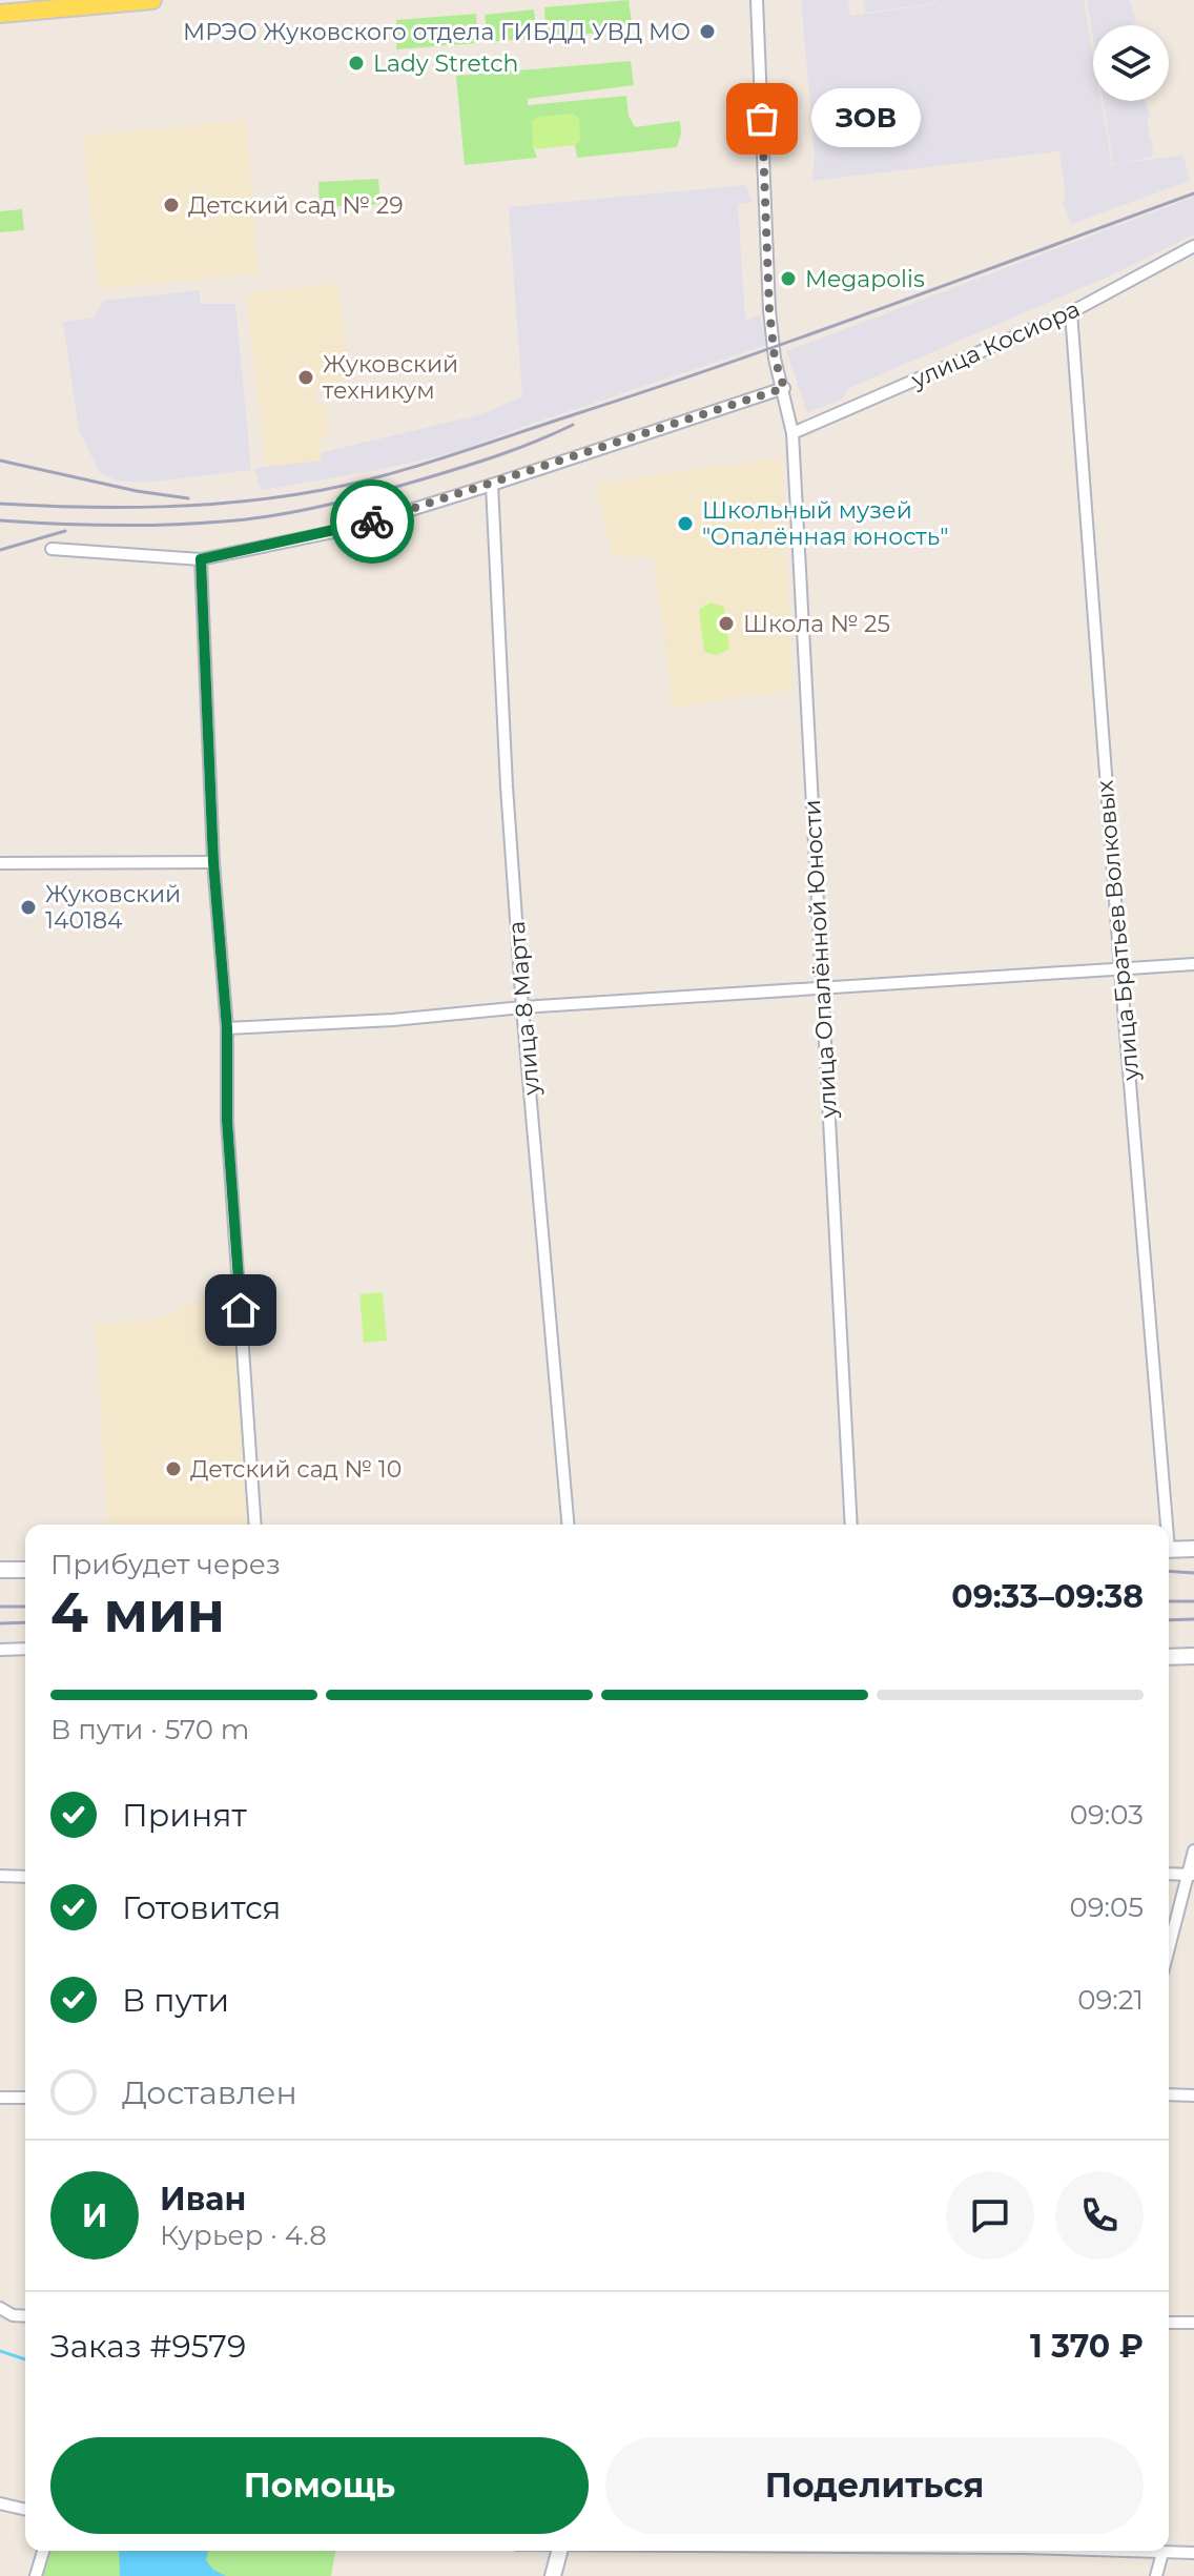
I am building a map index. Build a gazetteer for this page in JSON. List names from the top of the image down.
{
  "streets": {
    "street": [
      "улица Косиора",
      "улица Братьев Волковых",
      "улица Опалённой Юности",
      "улица 8 Марта"
    ]
  },
  "crossings": [
    ["улица Косиора", "улица Братьев Волковых"],
    ["улица Косиора", "улица Опалённой Юности"]
  ],
  "places": [
    "МРЭО Жуковского отдела ГИБДД УВД МО",
    "Lady Stretch",
    "ЗОВ",
    "Детский сад № 29",
    "Megapolis",
    "Жуковский техникум",
    "Школьный музей \"Опалённая юность\"",
    "Школа № 25",
    "Жуковский 140184",
    "Детский сад № 10"
  ],
  "page": {
    "bubble": "ЗОВ",
    "heading": ["4 мин", "Прибудет через", "09:33–09:38"],
    "panel": [
      "Иван",
      "Курьер · 4.8",
      "Заказ #9579",
      "1 370 ₽"
    ],
    "bar": "В пути · 570 m",
    "list": [
      ["Принят", "09:03"],
      ["Готовится", "09:05"],
      ["В пути", "09:21"],
      "Доставлен"
    ],
    "round": "И",
    "buttons": ["Помощь", "Поделиться"]
  }
}
